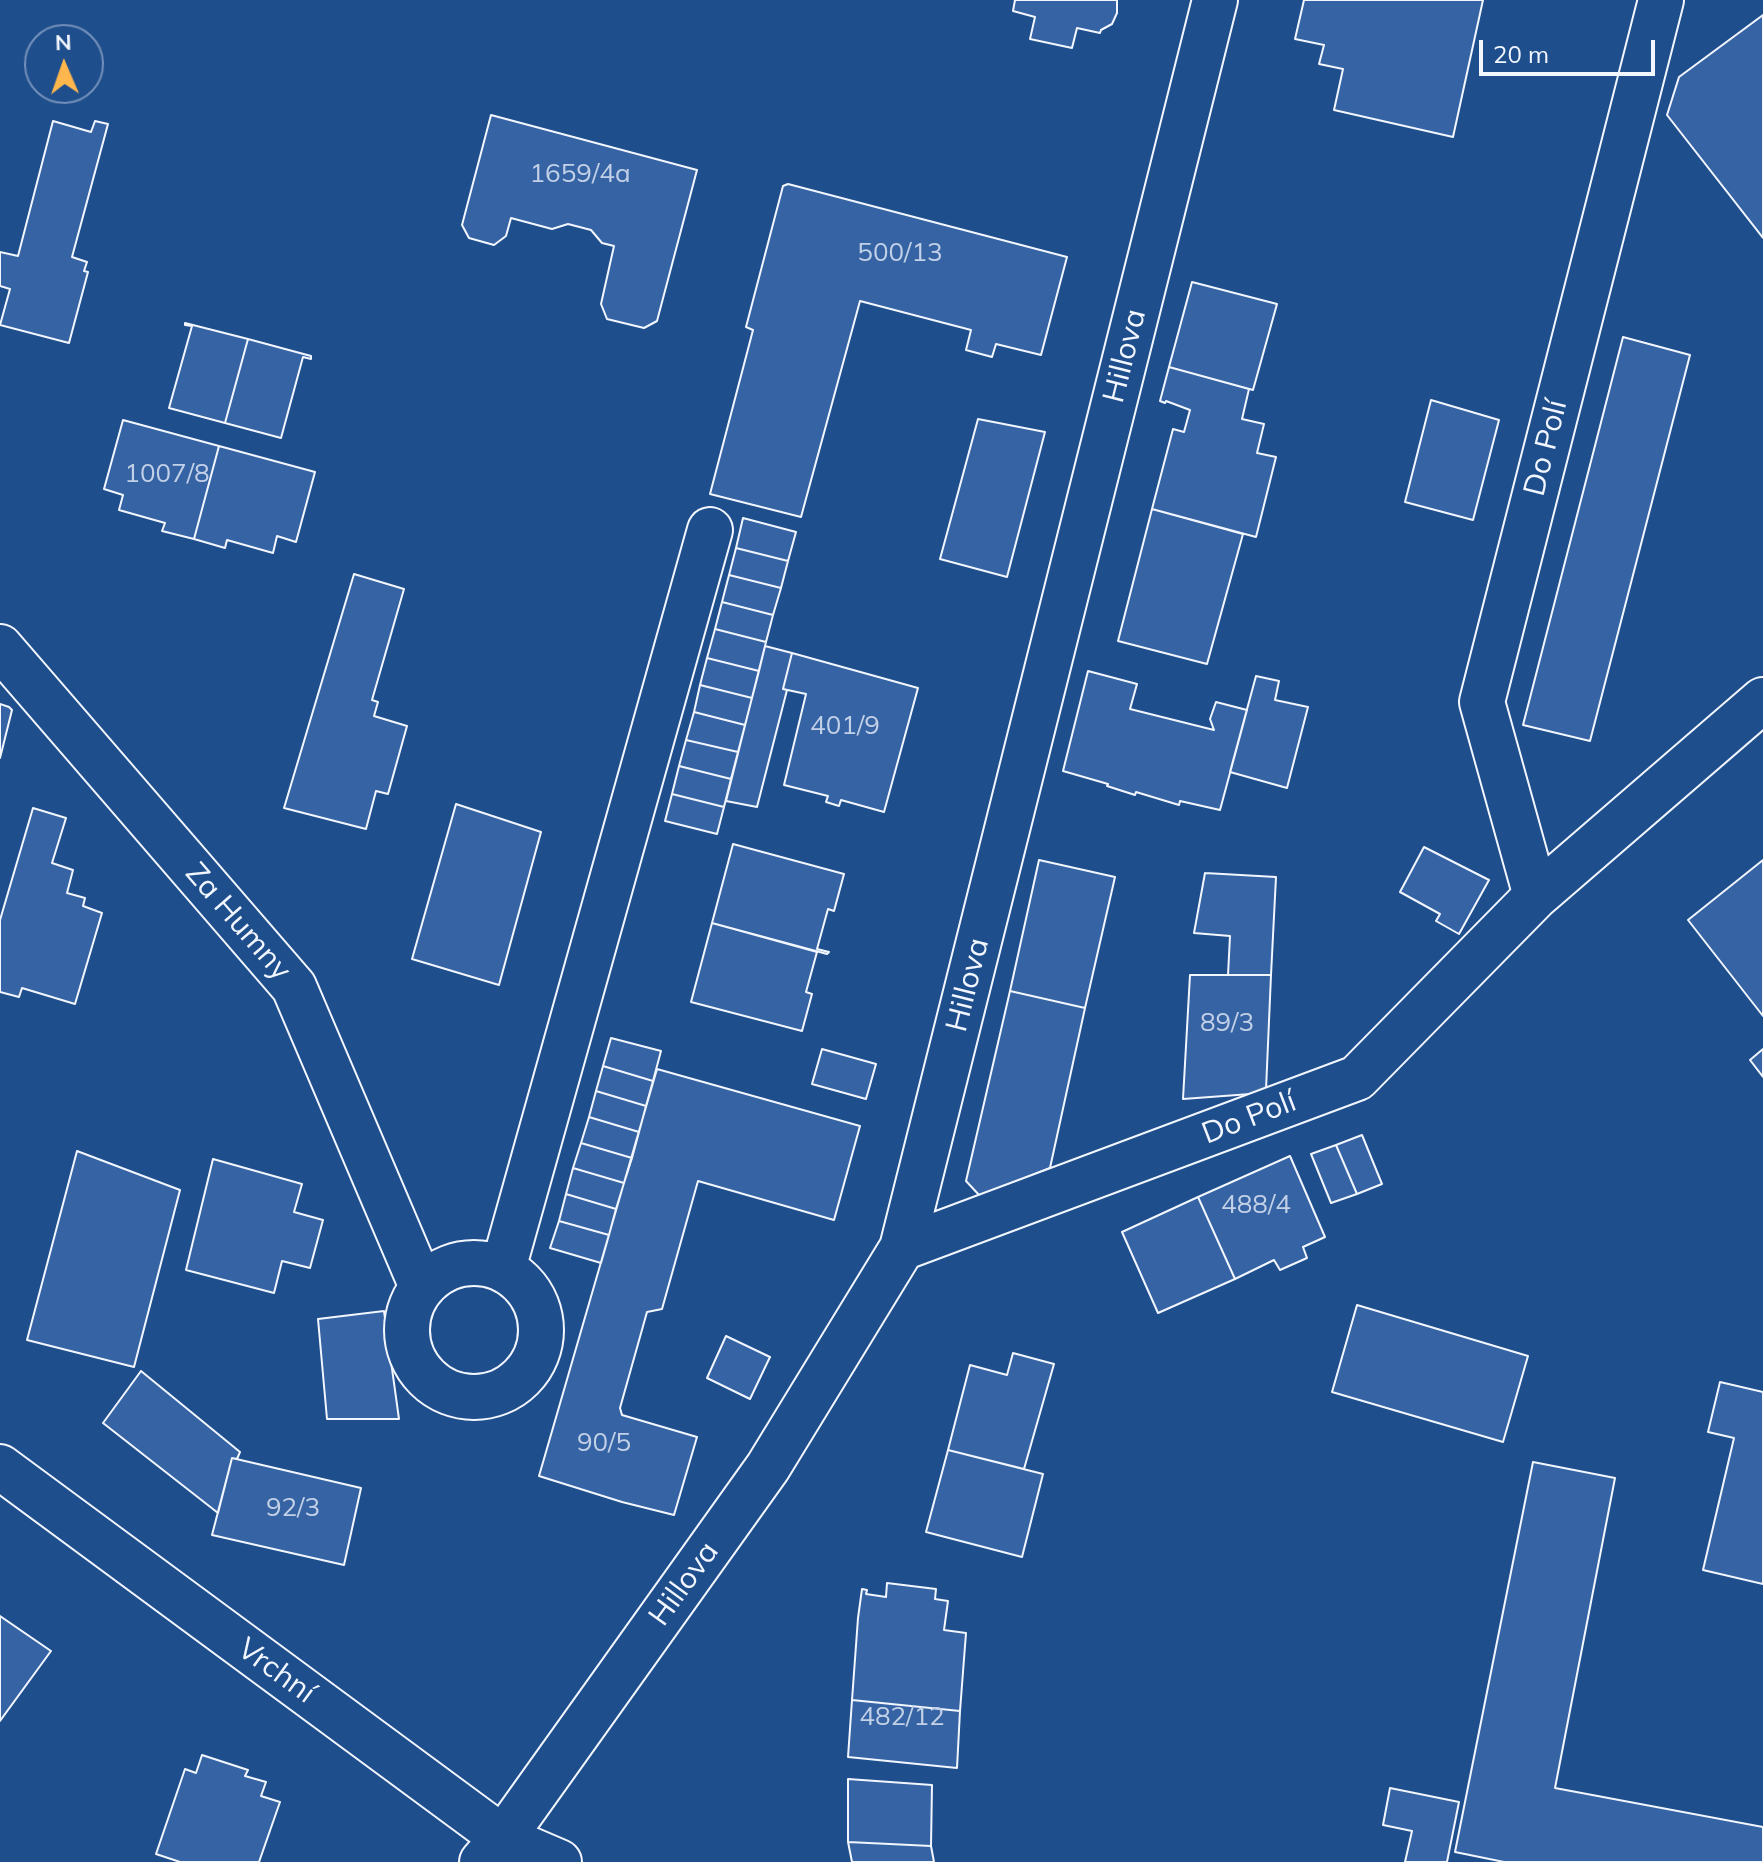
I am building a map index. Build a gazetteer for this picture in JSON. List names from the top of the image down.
{
  "streets": {
    "street": [
      "Hillova",
      "Do Polí",
      "Za Humny",
      "Vrchní"
    ]
  },
  "crossings": [
    ["Hillova", "Do Polí"],
    ["Hillova", "Vrchní"]
  ],
  "house_numbers": [
    "1659/4a",
    "500/13",
    "1007/8",
    "401/9",
    "89/3",
    "488/4",
    "90/5",
    "92/3",
    "482/12"
  ],
  "scale_bar": "20 m",
  "north": "top"
}
